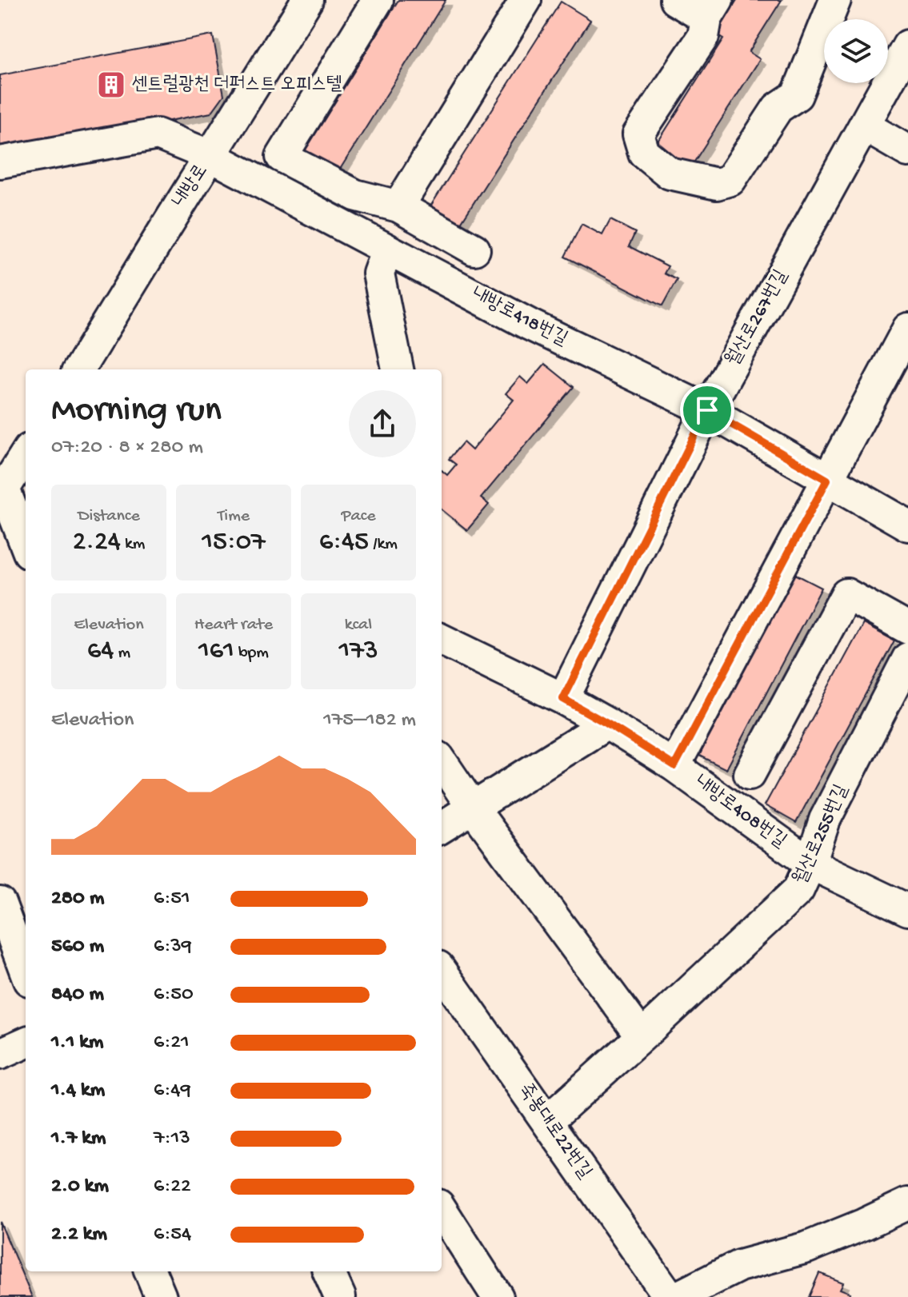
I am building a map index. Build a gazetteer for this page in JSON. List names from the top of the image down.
{
  "streets": {
    "street": [
      "내방로",
      "내방로418번길",
      "월산로267번길",
      "내방로408번길",
      "월산로255번길",
      "죽봉대로22번길"
    ]
  },
  "crossings": [
    ["내방로", "내방로418번길"],
    ["내방로418번길", "월산로267번길"],
    ["내방로418번길", "내방로408번길"],
    ["월산로267번길", "내방로408번길"],
    ["내방로408번길", "월산로255번길"],
    ["월산로255번길", "죽봉대로22번길"]
  ],
  "places": {
    "building": ["센트럴광천 더퍼스트 오피스텔"]
  },
  "page": {
    "heading": ["Morning run", "07:20 · 8 × 280 m"],
    "stats": [
      ["Distance", "2.24 km"],
      ["Time", "15:07"],
      ["Pace", "6:45 /km"],
      ["Elevation", "64 m"],
      ["Heart rate", "161 bpm"],
      ["kcal", "173"]
    ],
    "chart": ["Elevation", "175–182 m"],
    "list": [
      {
        "name": "280 m",
        "note": "6:51"
      },
      {
        "name": "560 m",
        "note": "6:39"
      },
      {
        "name": "840 m",
        "note": "6:50"
      },
      {
        "name": "1.1 km",
        "note": "6:21"
      },
      {
        "name": "1.4 km",
        "note": "6:49"
      },
      {
        "name": "1.7 km",
        "note": "7:13"
      },
      {
        "name": "2.0 km",
        "note": "6:22"
      },
      {
        "name": "2.2 km",
        "note": "6:54"
      }
    ]
  }
}
